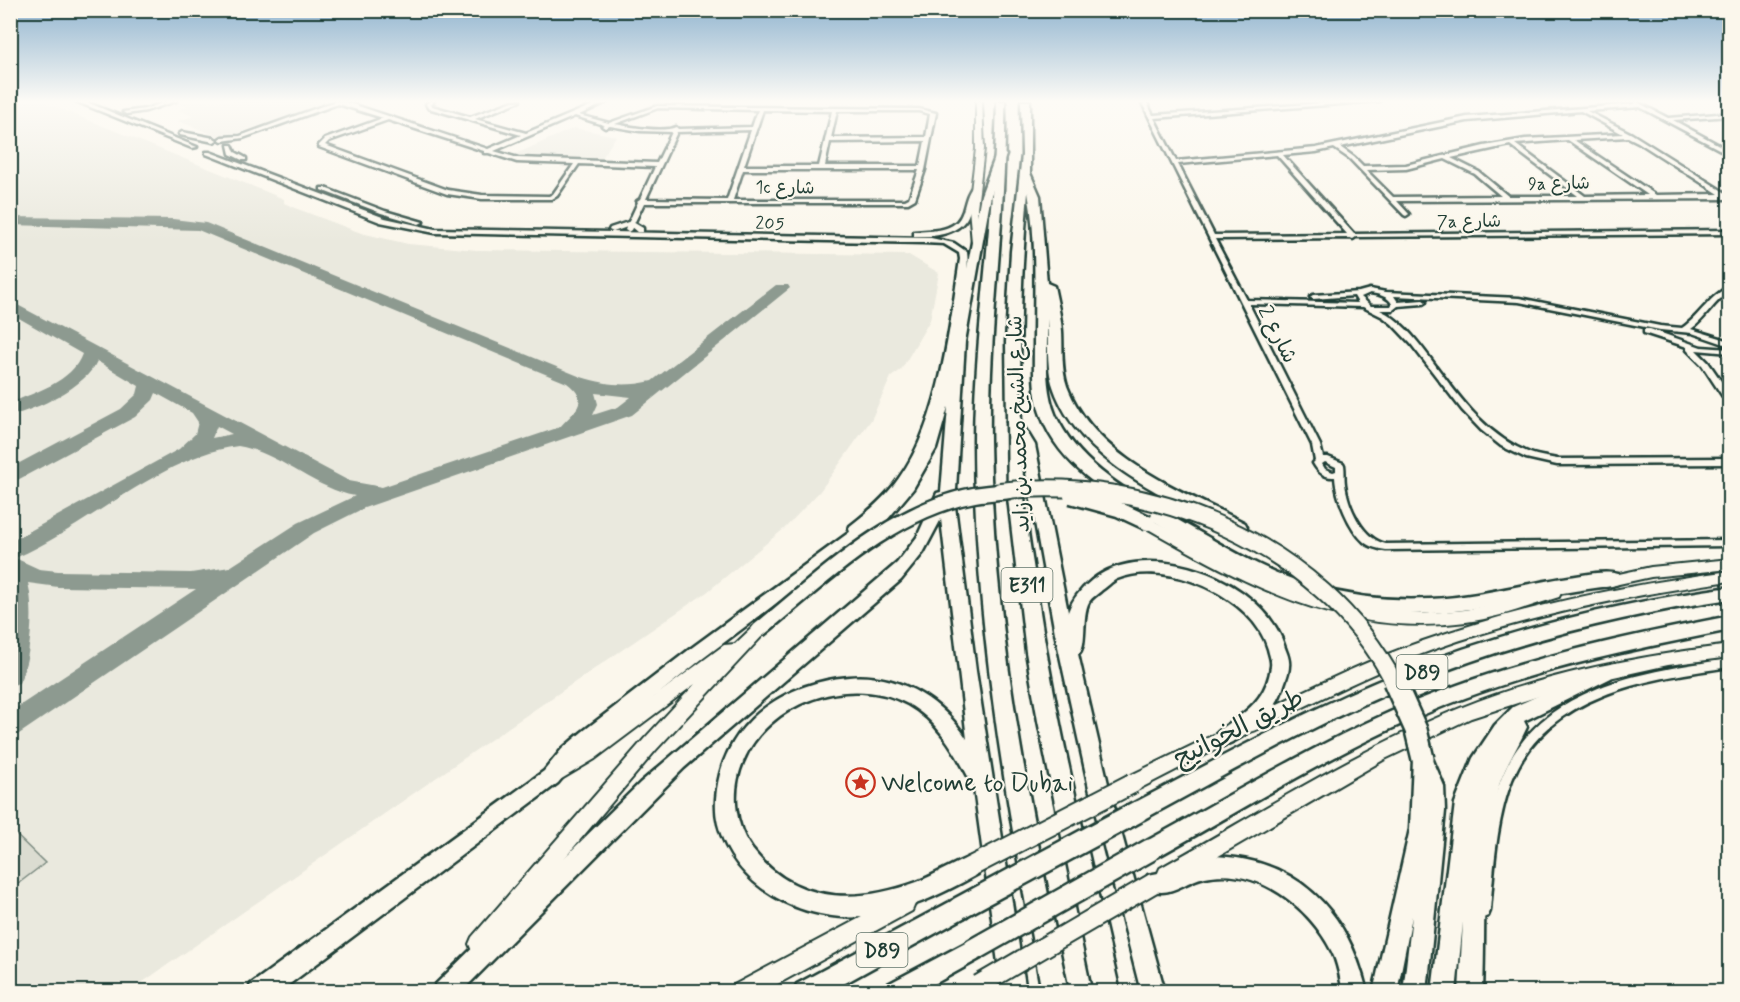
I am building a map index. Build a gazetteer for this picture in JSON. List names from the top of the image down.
{
  "streets": {
    "highway": [
      "شارع الشيخ محمد بن زايد",
      "E311",
      "D89",
      "طريق الخوانيج"
    ],
    "street": [
      "9a شارع",
      "1c شارع",
      "7a شارع",
      "205",
      "شارع 2"
    ]
  },
  "crossings": [
    ["7a شارع", "شارع 2"]
  ],
  "places": {
    "place": ["Welcome to Dubai"]
  }
}
